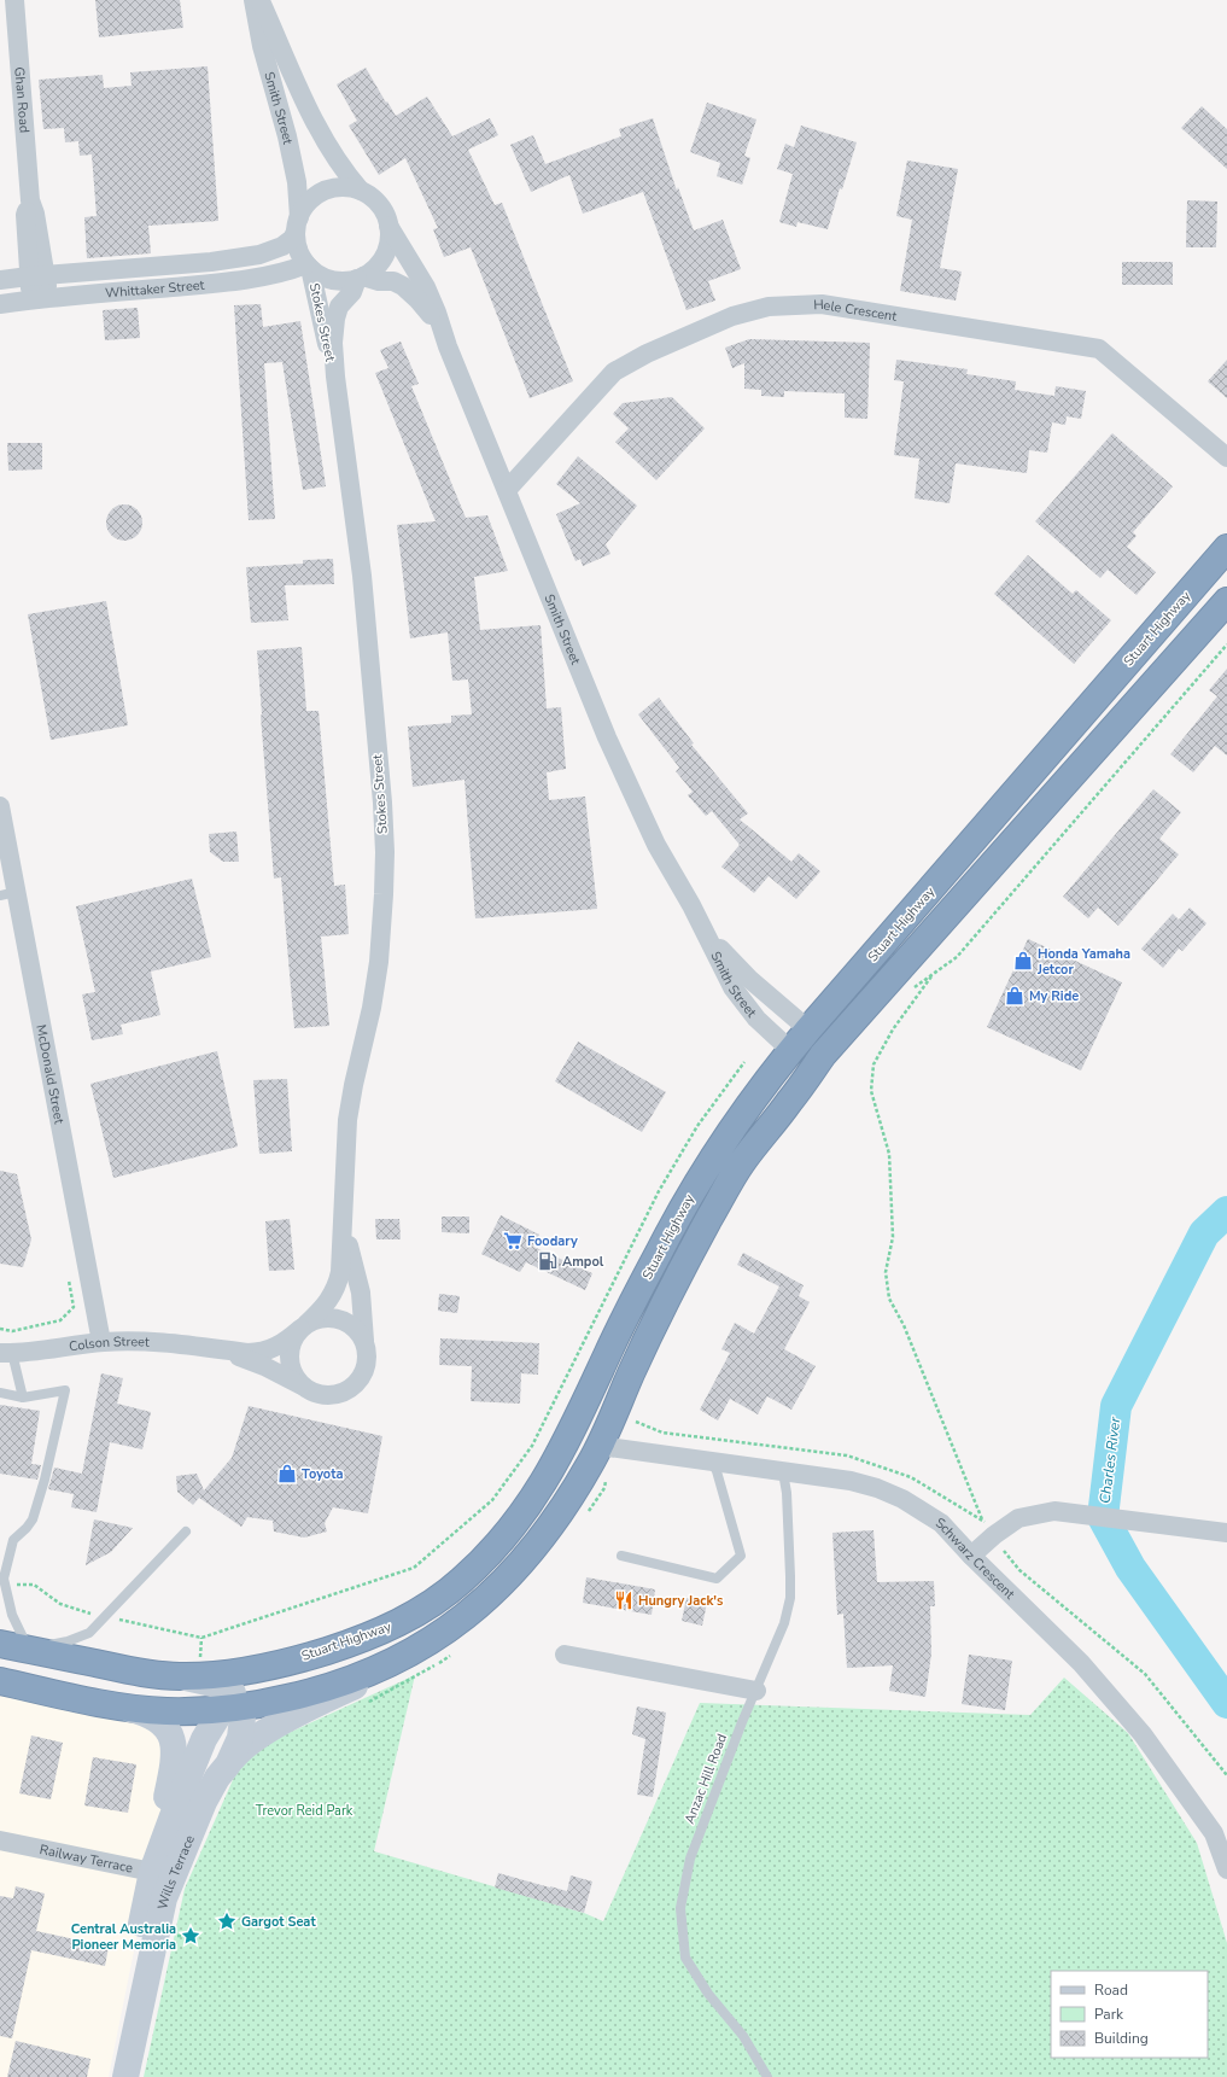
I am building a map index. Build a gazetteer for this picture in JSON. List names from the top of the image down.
{
  "streets": {
    "highway": ["Stuart Highway"],
    "main road": ["Wills Terrace"],
    "street": [
      "Ghan Road",
      "Smith Street",
      "Whittaker Street",
      "Hele Crescent",
      "Stokes Street",
      "McDonald Street",
      "Colson Street",
      "Schwarz Crescent",
      "Railway Terrace"
    ],
    "lane": ["Anzac Hill Road"]
  },
  "crossings": [
    ["Ghan Road", "Whittaker Street"],
    ["Smith Street", "Whittaker Street"],
    ["Smith Street", "Hele Crescent"],
    ["Smith Street", "Stokes Street"],
    ["Smith Street", "Stuart Highway"],
    ["Whittaker Street", "Stokes Street"],
    ["Stuart Highway", "Schwarz Crescent"],
    ["Stuart Highway", "Wills Terrace"],
    ["McDonald Street", "Colson Street"],
    ["Schwarz Crescent", "Anzac Hill Road"],
    ["Railway Terrace", "Wills Terrace"]
  ],
  "water": ["Charles River"],
  "parks": ["Trevor Reid Park"],
  "places": {
    "shop": ["Honda Yamaha Jetcor", "My Ride", "Toyota"],
    "supermarket": ["Foodary"],
    "fuel station": ["Ampol"],
    "restaurant": ["Hungry Jack's"],
    "place": ["Gargot Seat", "Central Australia Pioneer Memoria"]
  },
  "legend": ["Road", "Park", "Building"]
}
